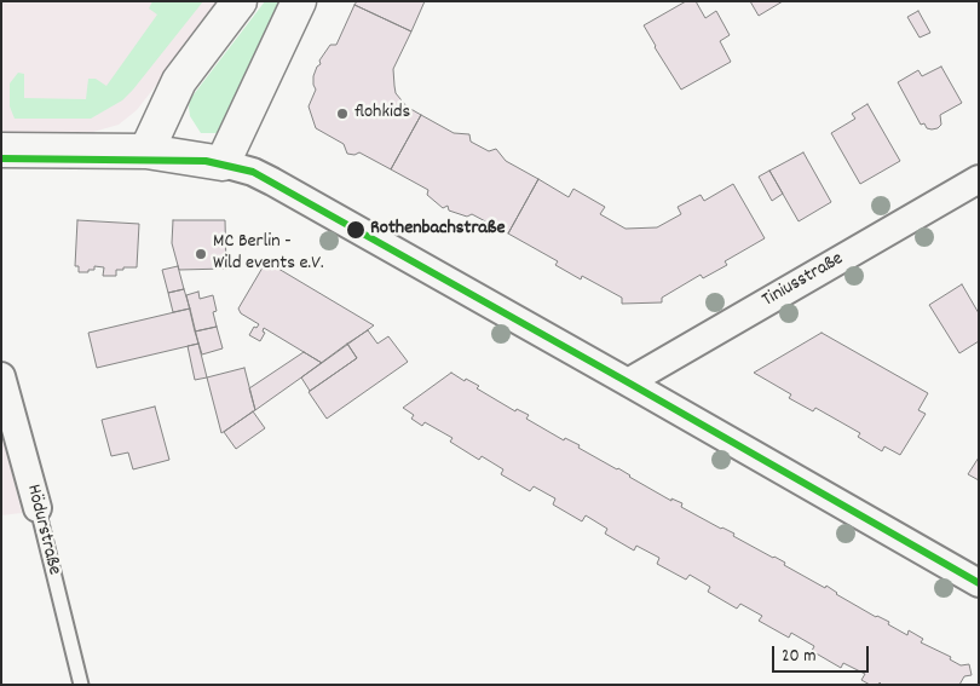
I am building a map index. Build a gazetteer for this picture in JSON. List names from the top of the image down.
{
  "streets": {
    "street": ["Tiniusstraße", "Hödurstraße"]
  },
  "places": ["flohkids", "Rothenbachstraße", "MC Berlin - Wild events e.V."],
  "scale_bar": "20 m"
}
